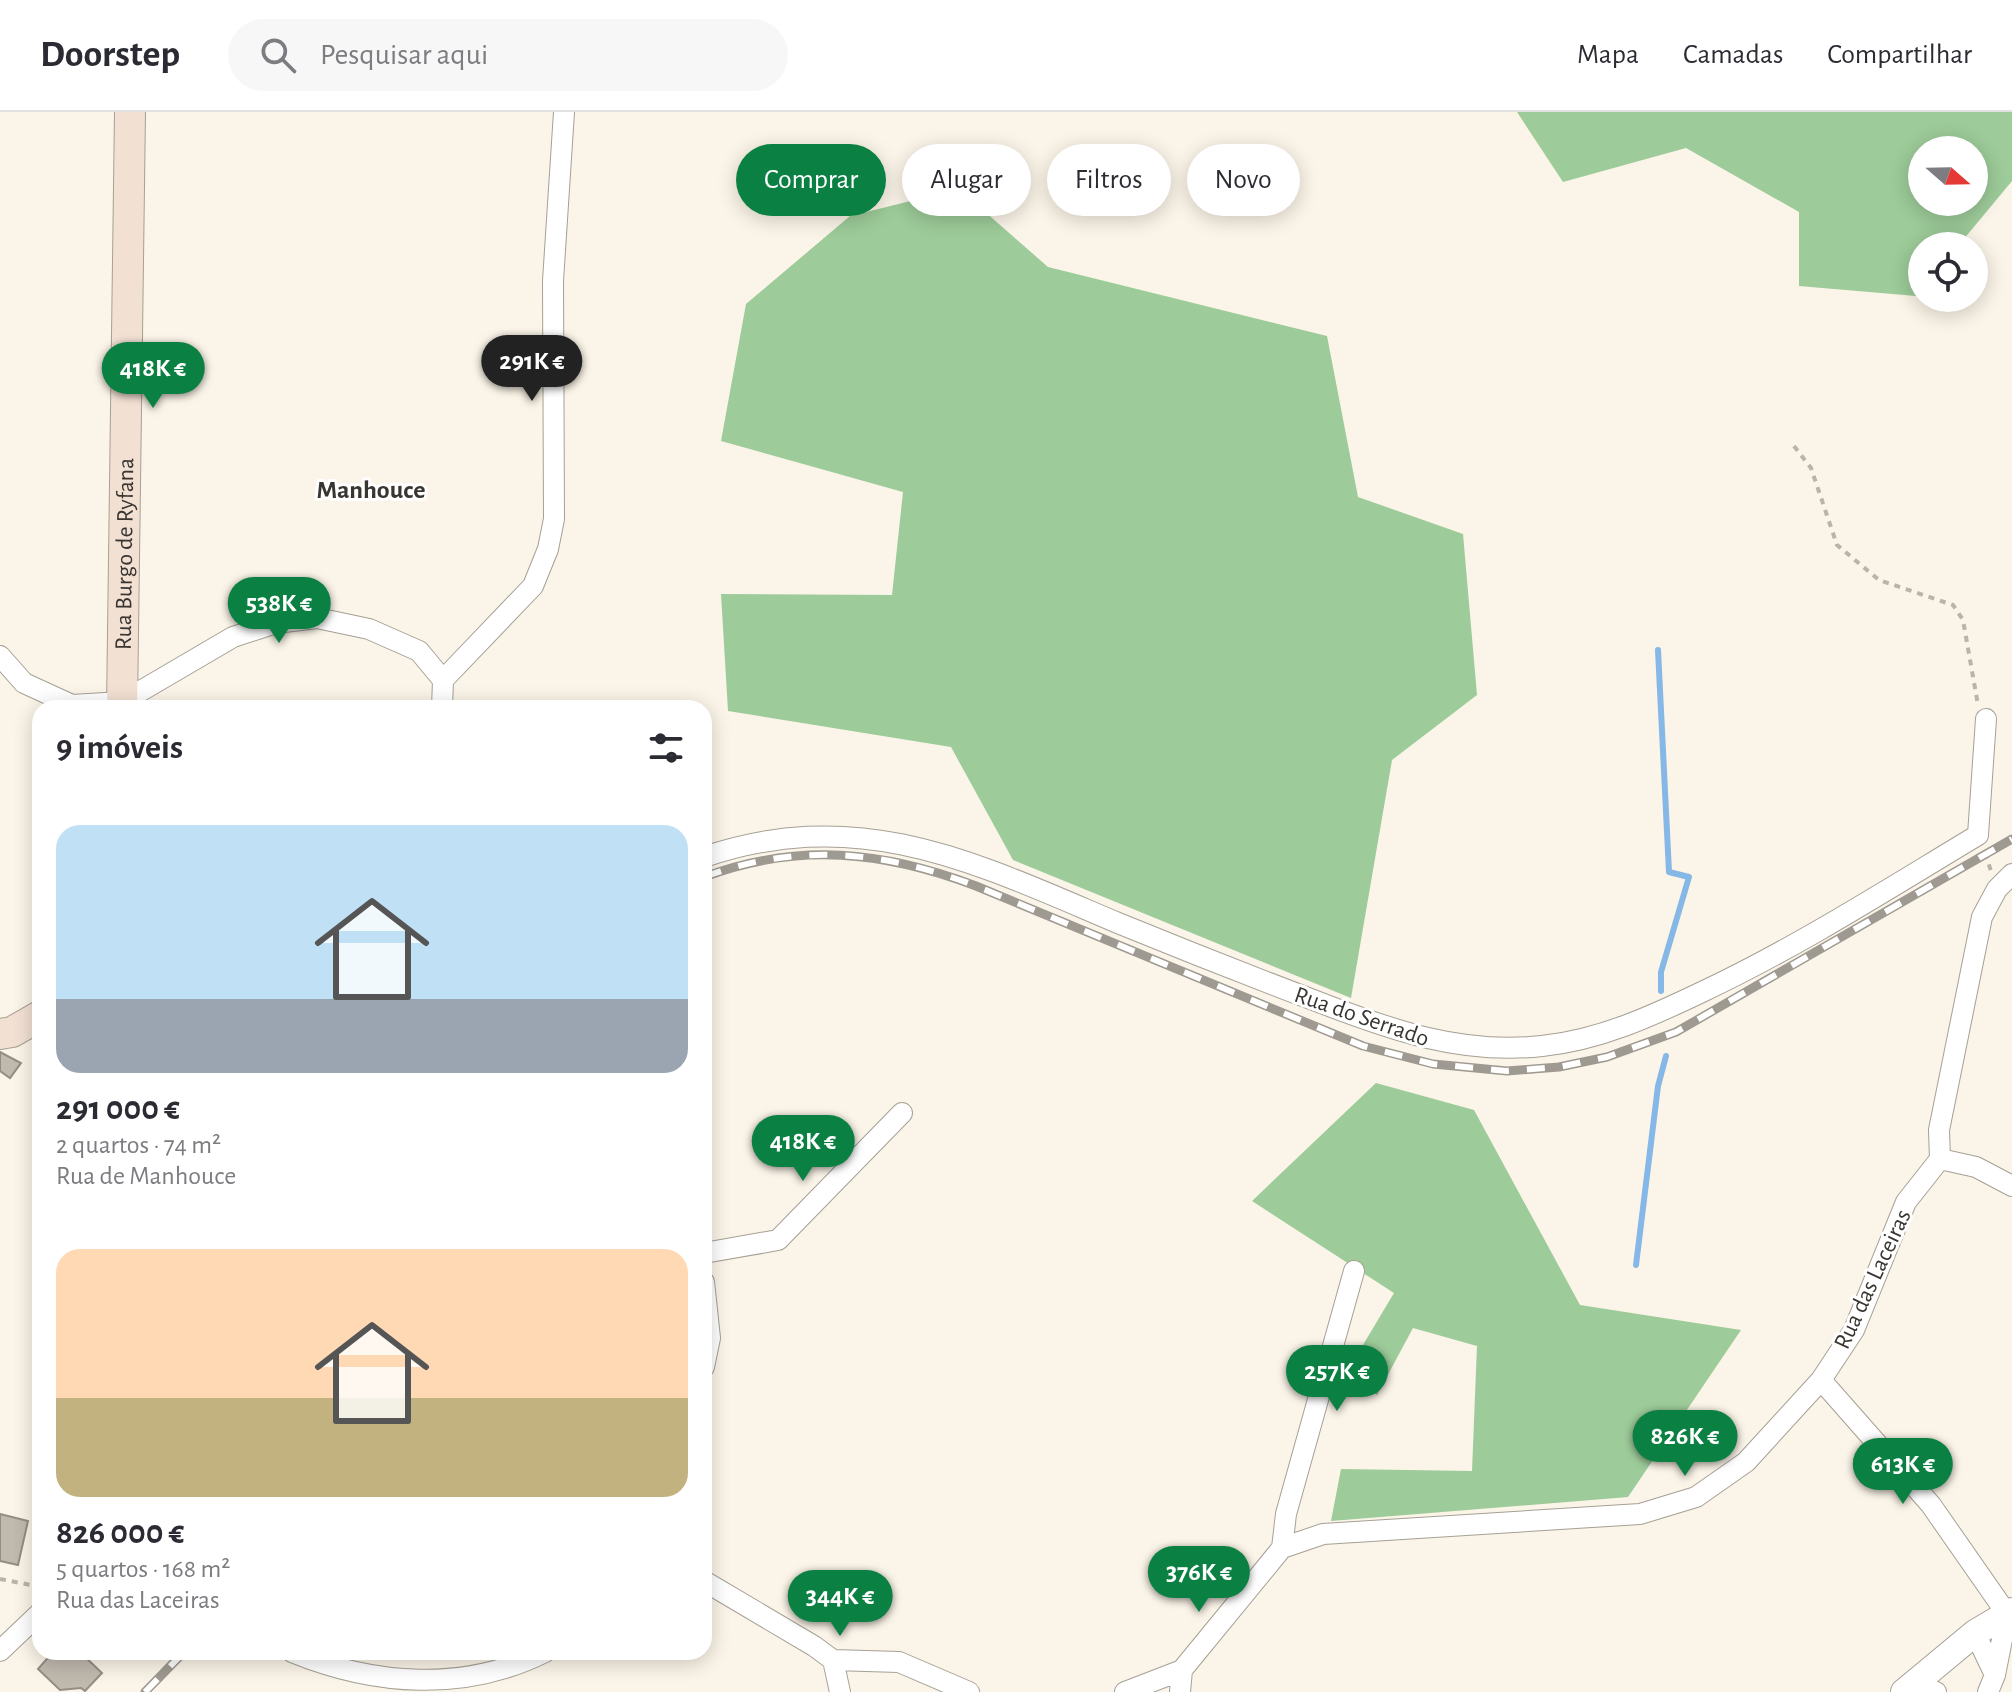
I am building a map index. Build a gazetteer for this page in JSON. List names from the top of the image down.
{
  "streets": {
    "main road": ["Rua Burgo de Ryfana"],
    "street": ["Rua do Serrado", "Rua das Laceiras"]
  },
  "districts": ["Manhouce"],
  "north": "right",
  "page": {
    "header": "Doorstep",
    "search": "Pesquisar aqui",
    "nav": ["Mapa", "Camadas", "Compartilhar"],
    "chip": [
      "Comprar",
      "Alugar",
      "Filtros",
      "Novo"
    ],
    "price": [
      "291K €",
      "418K €",
      "538K €",
      "418K €",
      "257K €",
      "826K €",
      "613K €",
      "376K €",
      "344K €"
    ],
    "heading": "9 imóveis",
    "list": [
      {
        "name": "291 000 €",
        "note": "2 quartos · 74 m² · Rua de Manhouce"
      },
      {
        "name": "826 000 €",
        "note": "5 quartos · 168 m² · Rua das Laceiras"
      }
    ]
  }
}
